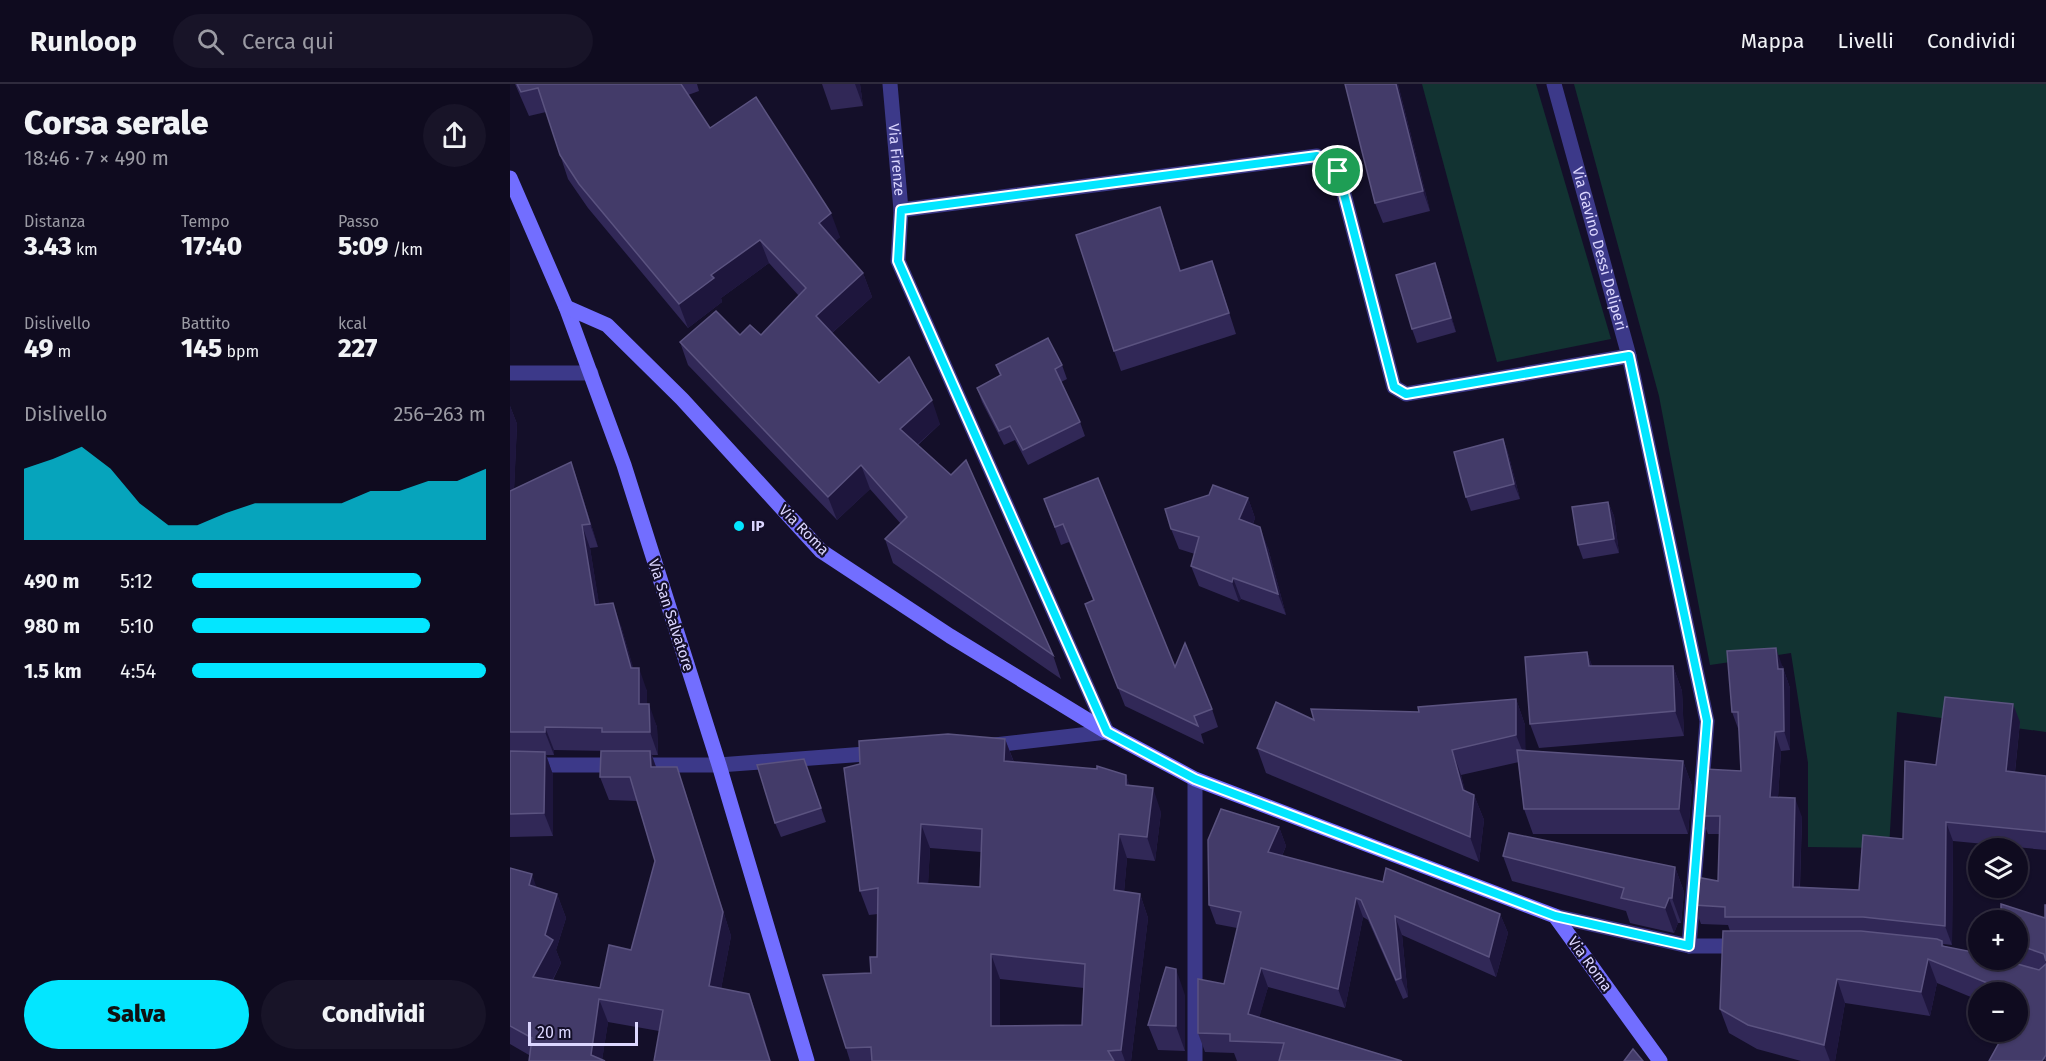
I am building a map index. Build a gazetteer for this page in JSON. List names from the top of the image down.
{
  "streets": {
    "street": [
      "Via Firenze",
      "Via Gavino Dessì Deliperi",
      "Via Roma",
      "Via San Salvatore"
    ]
  },
  "crossings": [
    ["Via Firenze", "Via Roma"],
    ["Via Roma", "Via San Salvatore"]
  ],
  "places": ["IP"],
  "scale_bar": "20 m",
  "page": {
    "header": "Runloop",
    "search": "Cerca qui",
    "nav": ["Mappa", "Livelli", "Condividi"],
    "heading": ["Corsa serale", "18:46 · 7 × 490 m"],
    "stats": [
      ["Distanza", "3.43 km"],
      ["Tempo", "17:40"],
      ["Passo", "5:09 /km"],
      ["Dislivello", "49 m"],
      ["Battito", "145 bpm"],
      ["kcal", "227"]
    ],
    "chart": ["Dislivello", "256–263 m"],
    "list": [
      {
        "name": "490 m",
        "note": "5:12"
      },
      {
        "name": "980 m",
        "note": "5:10"
      },
      {
        "name": "1.5 km",
        "note": "4:54"
      }
    ],
    "map_buttons": ["+", "−"],
    "buttons": ["Salva", "Condividi"],
    "scale": "20 m"
  }
}
